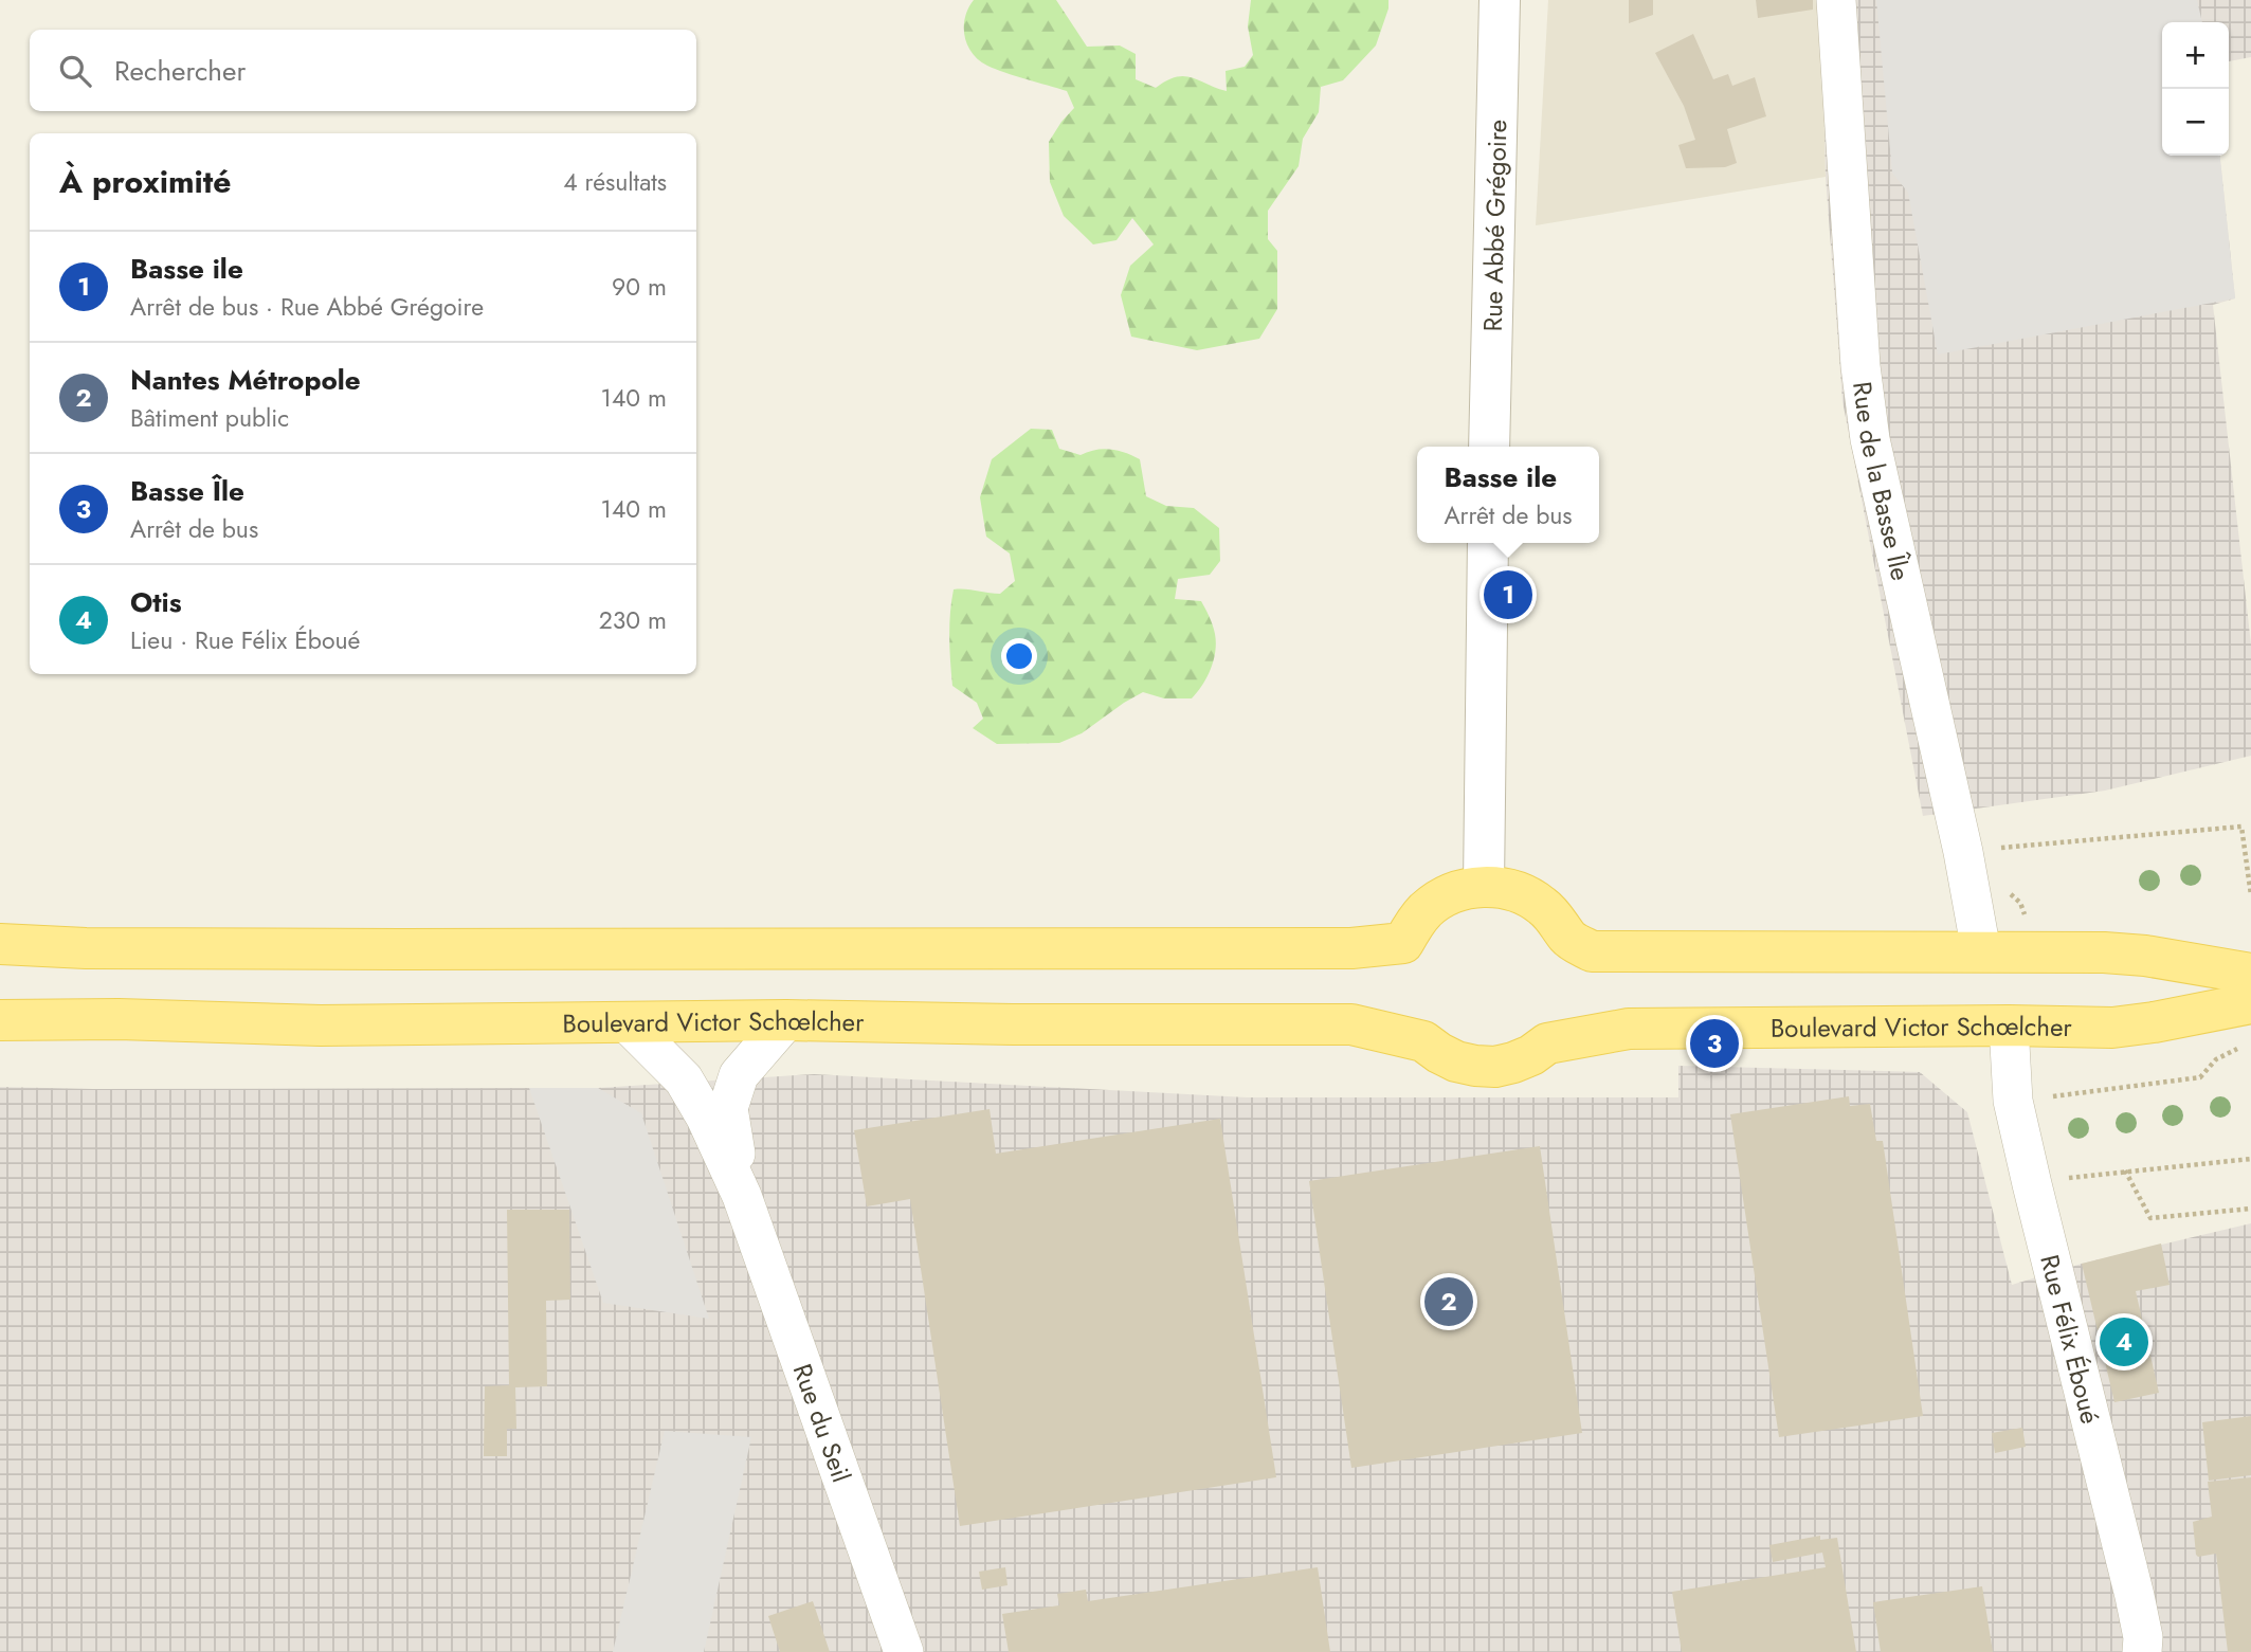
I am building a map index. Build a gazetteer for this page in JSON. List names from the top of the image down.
{
  "streets": {
    "main road": ["Boulevard Victor Schœlcher"],
    "street": [
      "Rue Abbé Grégoire",
      "Rue de la Basse Île",
      "Rue Félix Éboué",
      "Rue du Seil"
    ]
  },
  "crossings": [
    ["Rue de la Basse Île", "Boulevard Victor Schœlcher"],
    ["Boulevard Victor Schœlcher", "Rue Félix Éboué"],
    ["Boulevard Victor Schœlcher", "Rue du Seil"]
  ],
  "page": {
    "map_buttons": ["+", "−"],
    "search": "Rechercher",
    "heading": ["À proximité", "4 résultats"],
    "list": [
      {
        "mark": "1",
        "name": "Basse ile",
        "note": "Arrêt de bus · Rue Abbé Grégoire",
        "value": "90 m"
      },
      {
        "mark": "2",
        "name": "Nantes Métropole",
        "note": "Bâtiment public",
        "value": "140 m"
      },
      {
        "mark": "3",
        "name": "Basse Île",
        "note": "Arrêt de bus",
        "value": "140 m"
      },
      {
        "mark": "4",
        "name": "Otis",
        "note": "Lieu · Rue Félix Éboué",
        "value": "230 m"
      }
    ],
    "popup": ["Basse ile", "Arrêt de bus"],
    "pins": [
      "1",
      "3",
      "2",
      "4"
    ]
  }
}
